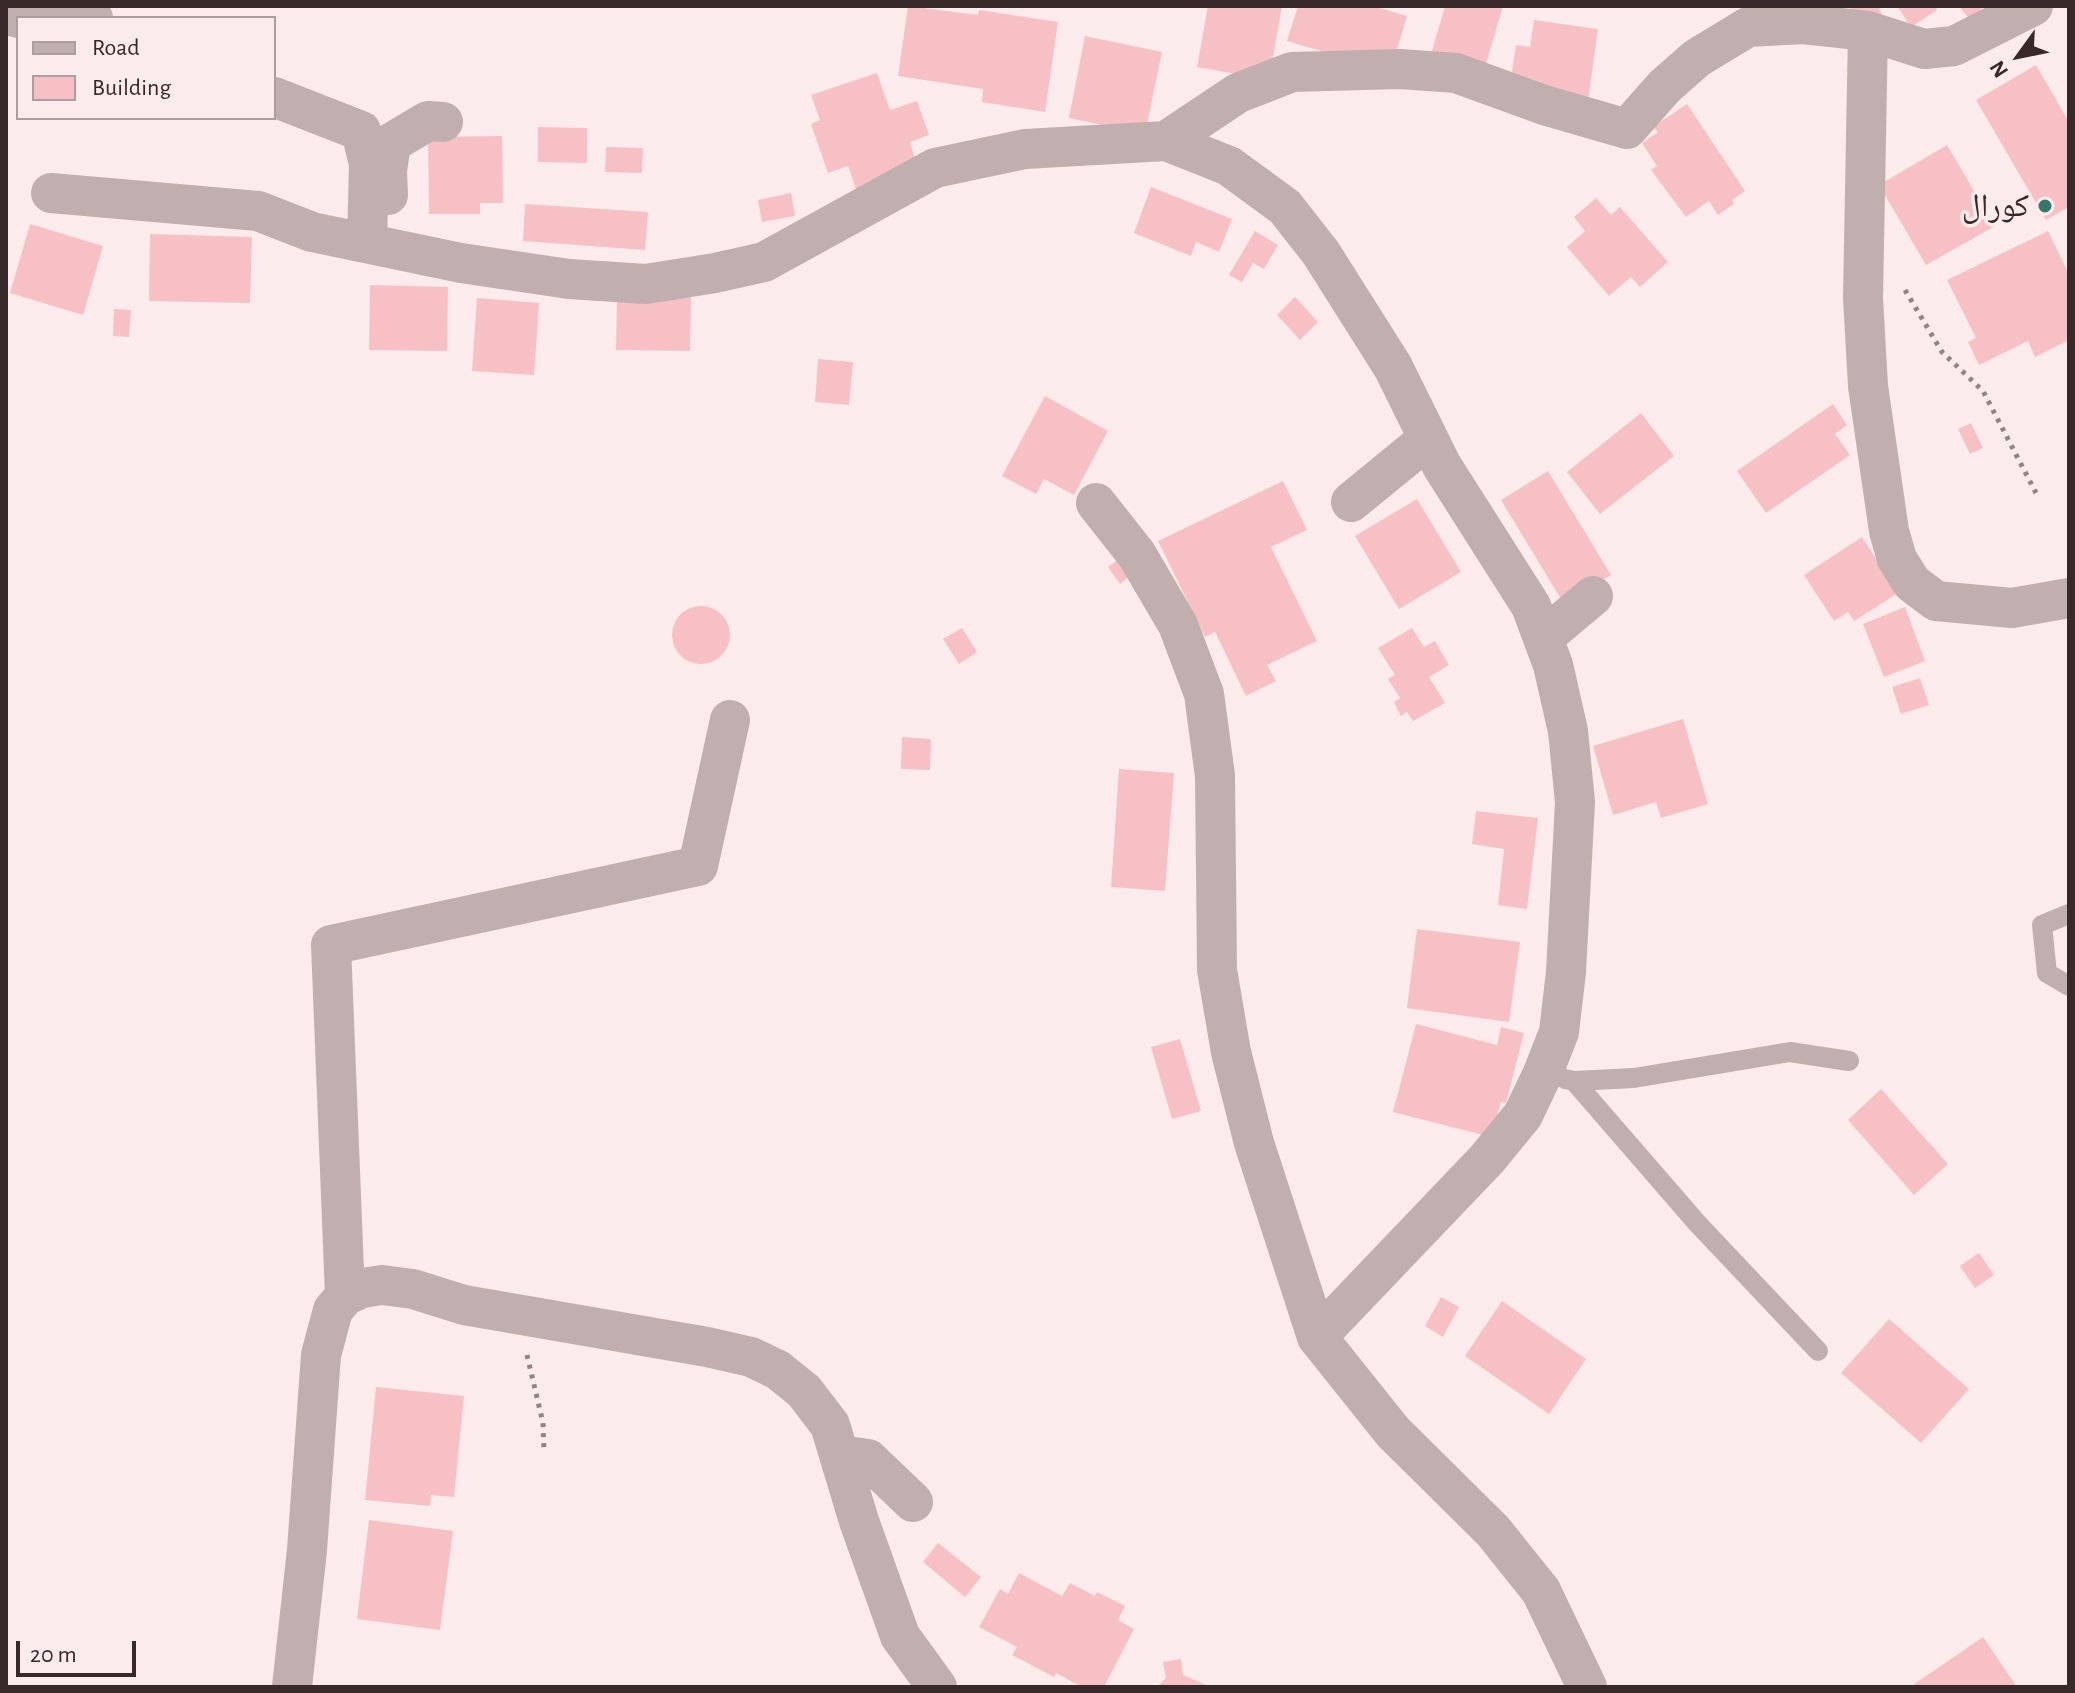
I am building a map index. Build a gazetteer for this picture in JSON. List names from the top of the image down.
{
  "places": ["كورال"],
  "legend": ["Road", "Building"],
  "scale_bar": "20 m",
  "north": "bottom left"
}
